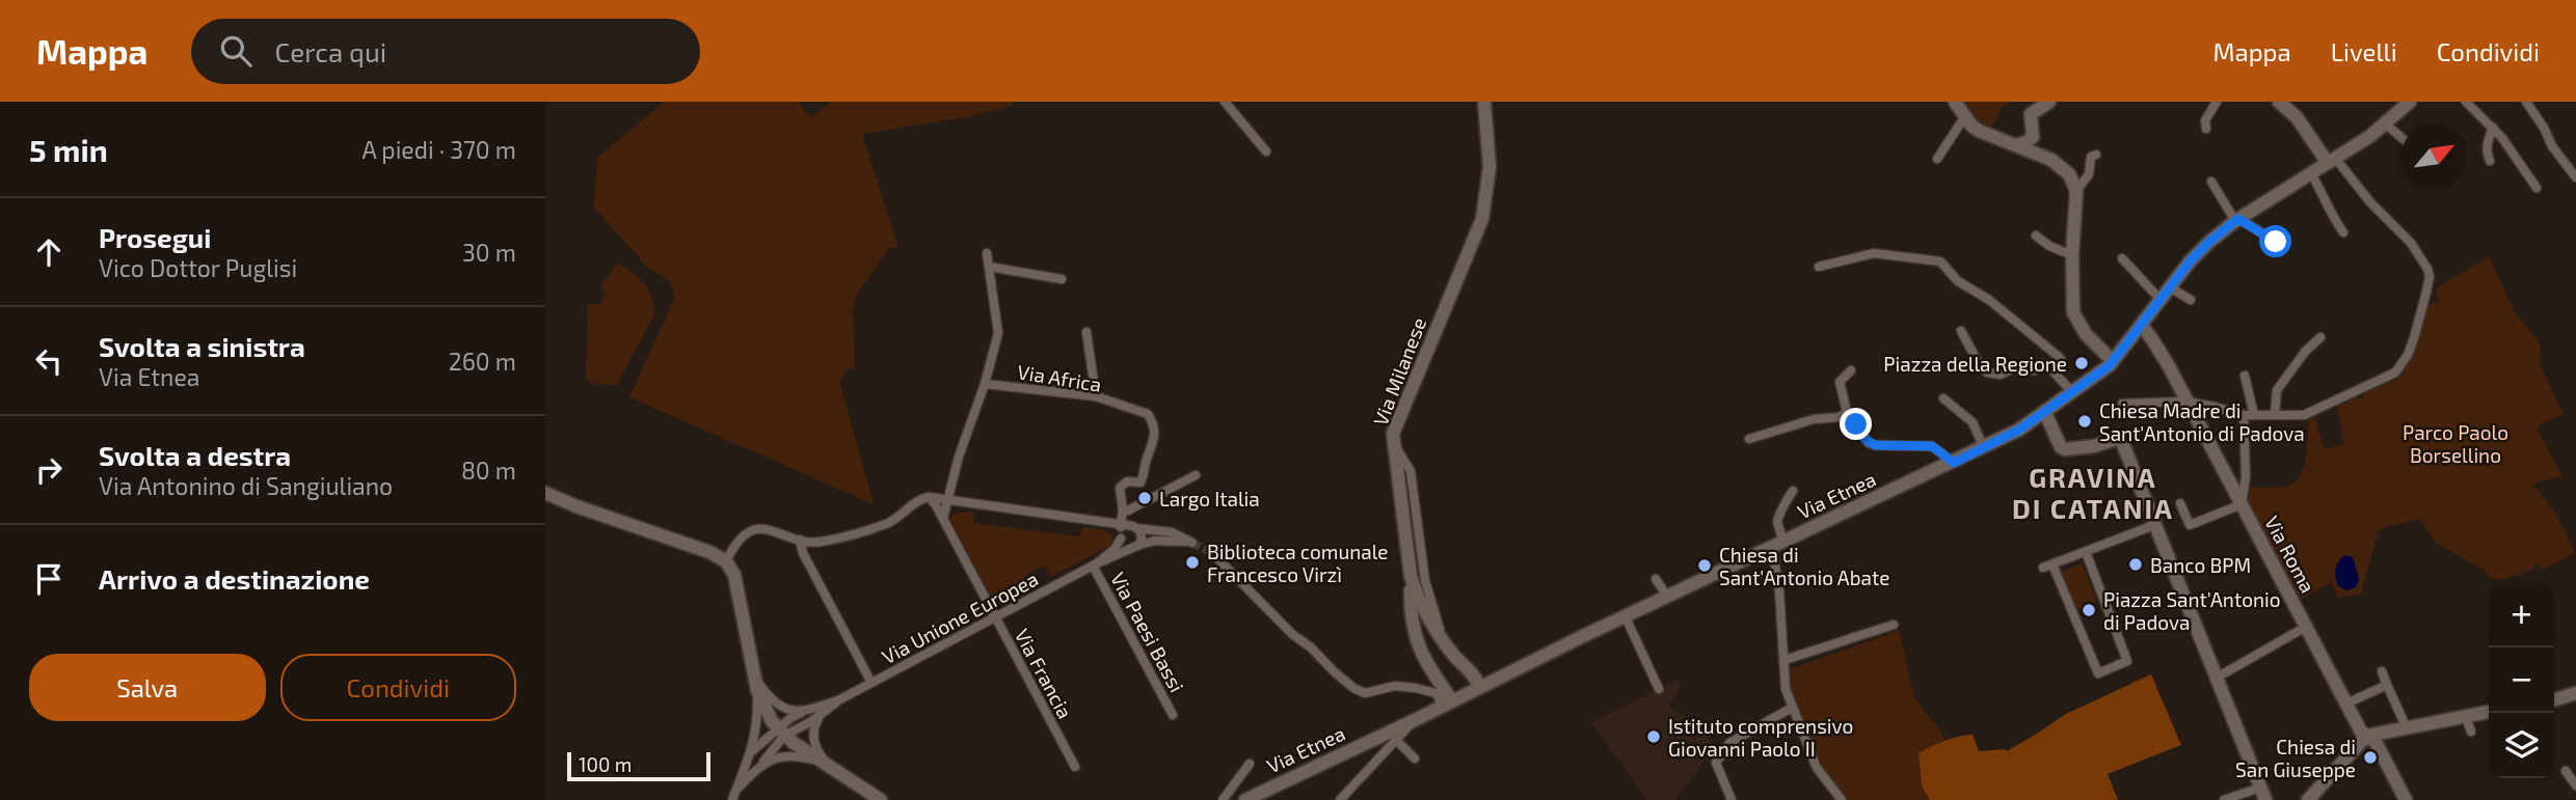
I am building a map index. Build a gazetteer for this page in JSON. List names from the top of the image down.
{
  "streets": {
    "main road": ["Via Milanese", "Via Etnea", "Via Roma"],
    "street": [
      "Via Africa",
      "Via Unione Europea",
      "Via Paesi Bassi",
      "Via Francia"
    ]
  },
  "crossings": [
    ["Via Milanese", "Via Etnea"],
    ["Via Etnea", "Via Roma"],
    ["Via Unione Europea", "Via Paesi Bassi"],
    ["Via Unione Europea", "Via Francia"]
  ],
  "districts": ["GRAVINA DI CATANIA"],
  "parks": ["Parco Paolo Borsellino"],
  "places": [
    "Piazza della Regione",
    "Chiesa Madre di Sant'Antonio di Padova",
    "Largo Italia",
    "Biblioteca comunale Francesco Virzì",
    "Banco BPM",
    "Chiesa di Sant'Antonio Abate",
    "Piazza Sant'Antonio di Padova",
    "Istituto comprensivo Giovanni Paolo II",
    "Chiesa di San Giuseppe"
  ],
  "scale_bar": "100 m",
  "north": "top right",
  "page": {
    "header": "Mappa",
    "search": "Cerca qui",
    "nav": ["Mappa", "Livelli", "Condividi"],
    "heading": ["5 min", "A piedi · 370 m"],
    "list": [
      ["Prosegui", "Vico Dottor Puglisi", "30 m"],
      ["Svolta a sinistra", "Via Etnea", "260 m"],
      ["Svolta a destra", "Via Antonino di Sangiuliano", "80 m"],
      "Arrivo a destinazione"
    ],
    "map_buttons": ["+", "−"],
    "buttons": ["Salva", "Condividi"],
    "scale": "100 m"
  }
}
